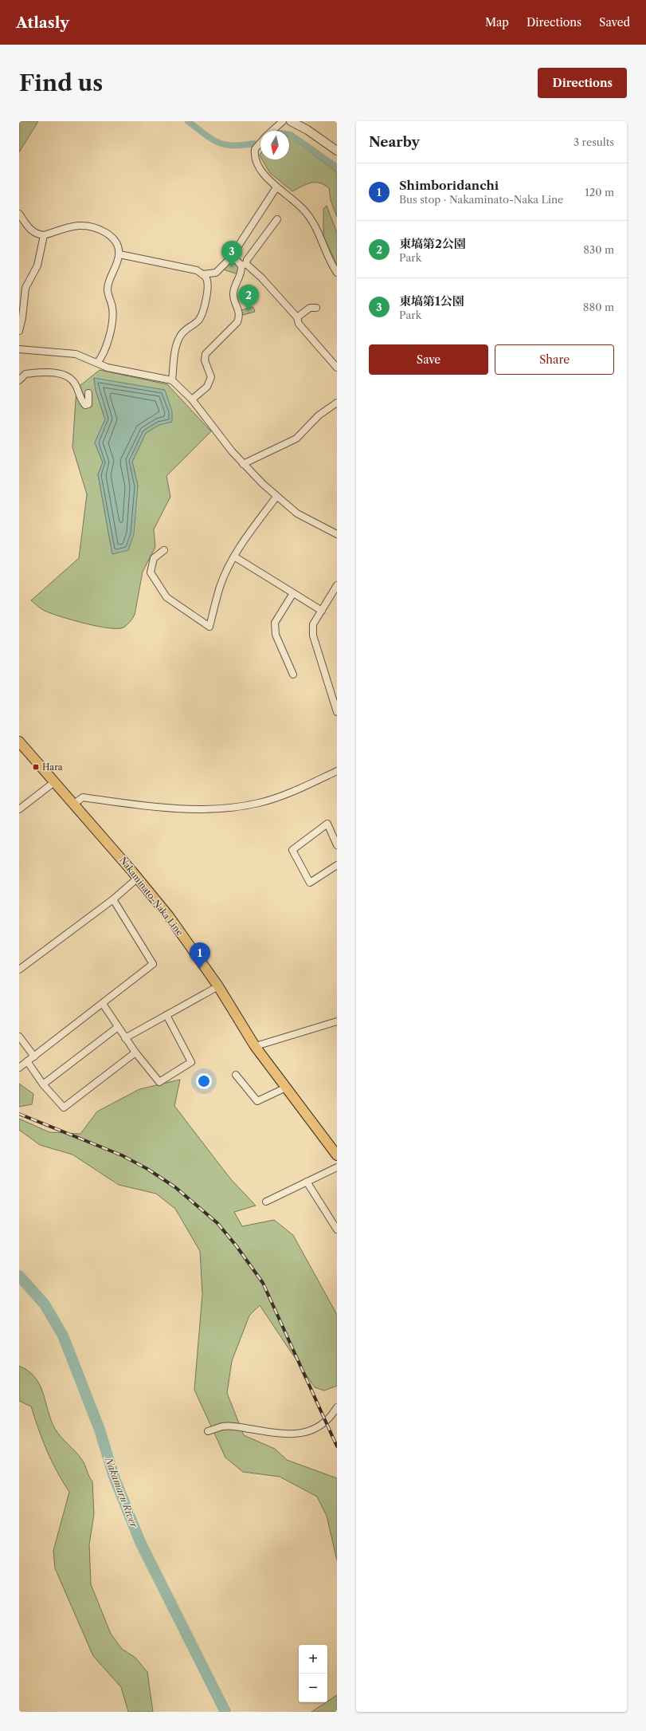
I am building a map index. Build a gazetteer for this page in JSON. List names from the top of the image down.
{
  "streets": {
    "main road": ["Nakaminato-Naka Line"]
  },
  "water": ["Nakamaru River"],
  "places": {
    "transit": ["Hara"]
  },
  "north": "bottom",
  "page": {
    "header": "Atlasly",
    "nav": ["Map", "Directions", "Saved"],
    "buttons": [
      "Directions",
      ["Save", "Share"]
    ],
    "title": "Find us",
    "heading": ["Nearby", "3 results"],
    "list": [
      {
        "mark": "1",
        "name": "Shimboridanchi",
        "note": "Bus stop · Nakaminato-Naka Line",
        "value": "120 m"
      },
      {
        "mark": "2",
        "name": "東塙第2公園",
        "note": "Park",
        "value": "830 m"
      },
      {
        "mark": "3",
        "name": "東塙第1公園",
        "note": "Park",
        "value": "880 m"
      }
    ],
    "pins": ["3", "2", "1"],
    "map_buttons": ["+", "−"]
  }
}
